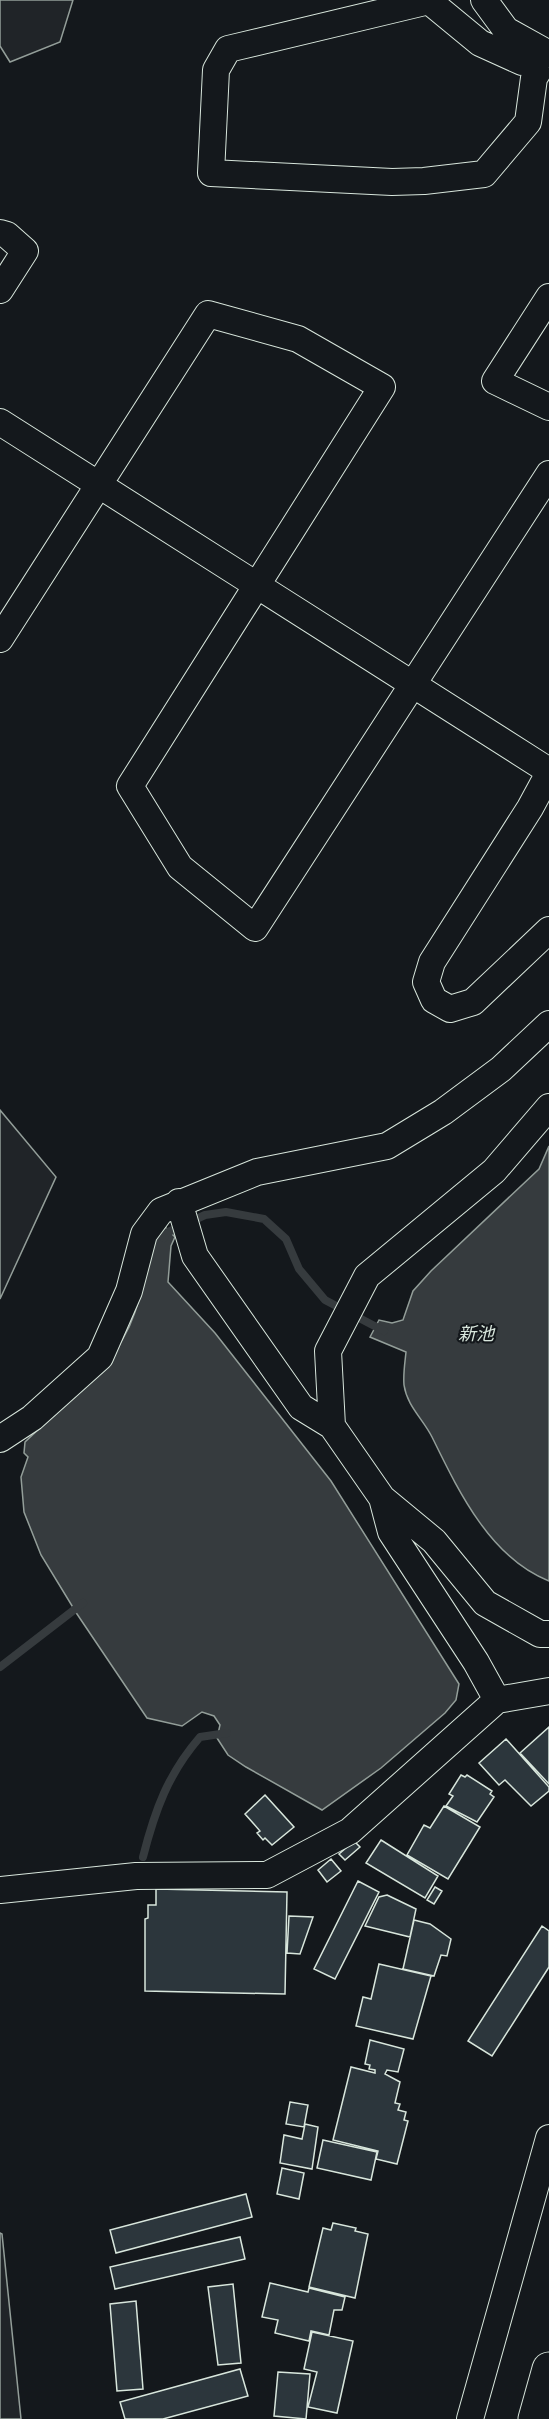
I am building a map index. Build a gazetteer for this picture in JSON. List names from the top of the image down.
{
  "water": ["新池"]
}
